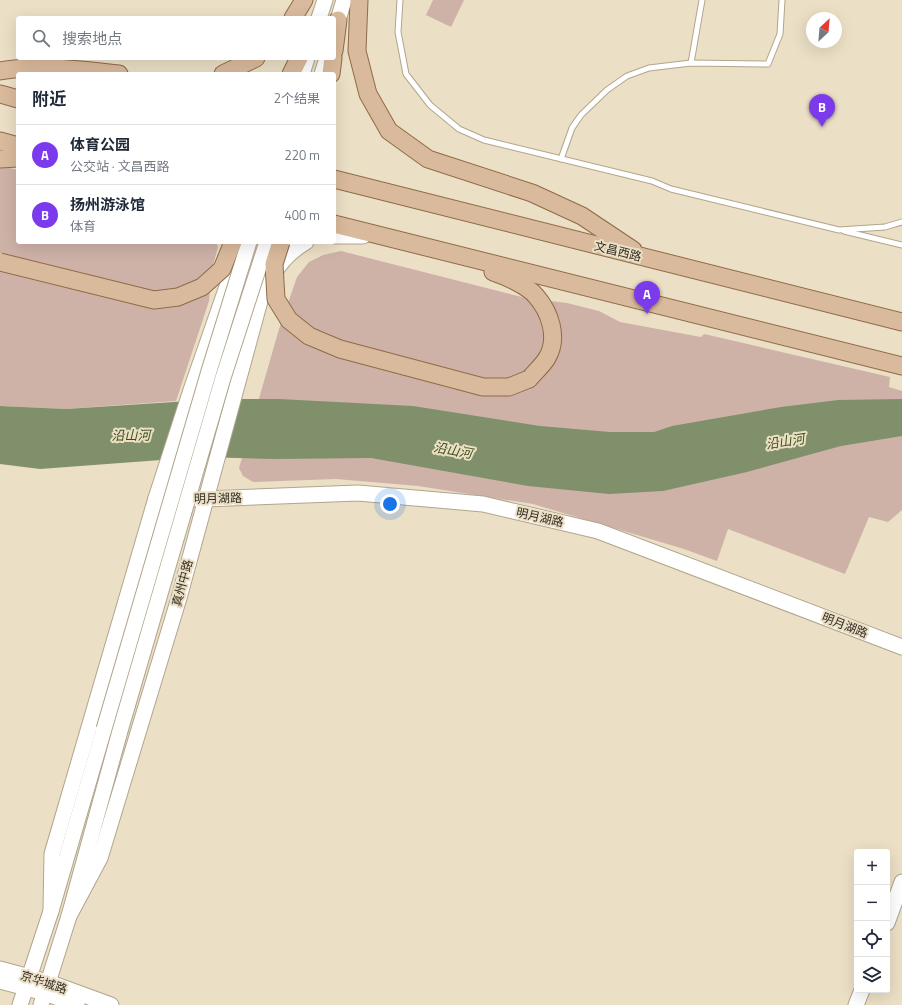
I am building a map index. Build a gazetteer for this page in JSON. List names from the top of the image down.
{
  "streets": {
    "main road": ["文昌西路"],
    "street": ["明月湖路", "真州中路", "京华城路"]
  },
  "crossings": [
    ["明月湖路", "真州中路"],
    ["真州中路", "京华城路"]
  ],
  "water": ["沿山河"],
  "north": "top right",
  "page": {
    "search": "搜索地点",
    "heading": ["附近", "2个结果"],
    "pins": ["B", "A"],
    "list": [
      {
        "mark": "A",
        "name": "体育公园",
        "note": "公交站 · 文昌西路",
        "value": "220 m"
      },
      {
        "mark": "B",
        "name": "扬州游泳馆",
        "note": "体育",
        "value": "400 m"
      }
    ],
    "map_buttons": ["+", "−"]
  }
}
